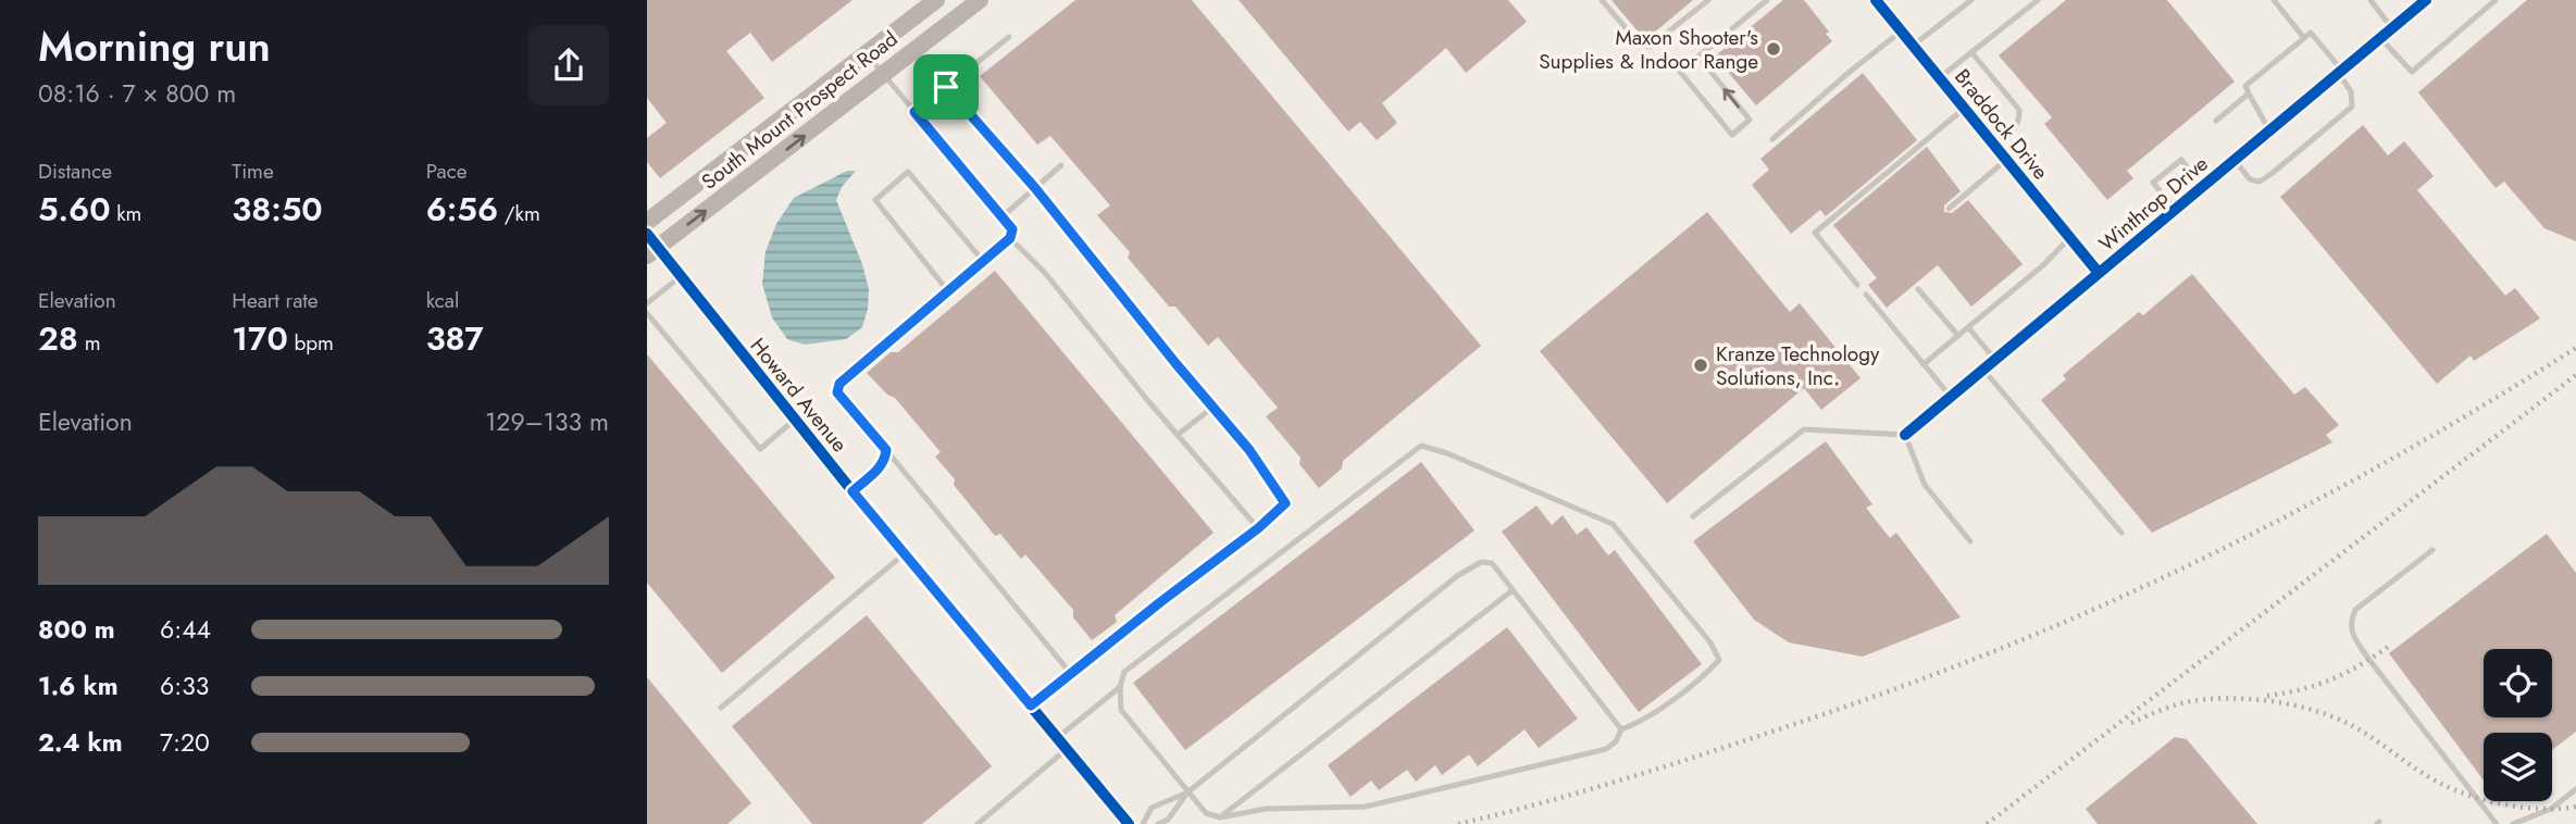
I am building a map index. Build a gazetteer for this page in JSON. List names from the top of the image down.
{
  "streets": {
    "main road": ["South Mount Prospect Road"],
    "street": ["Braddock Drive", "Winthrop Drive", "Howard Avenue"]
  },
  "crossings": [
    ["South Mount Prospect Road", "Howard Avenue"],
    ["Braddock Drive", "Winthrop Drive"]
  ],
  "places": ["Maxon Shooter's Supplies & Indoor Range", "Kranze Technology Solutions, Inc."],
  "page": {
    "heading": ["Morning run", "08:16 · 7 × 800 m"],
    "stats": [
      ["Distance", "5.60 km"],
      ["Time", "38:50"],
      ["Pace", "6:56 /km"],
      ["Elevation", "28 m"],
      ["Heart rate", "170 bpm"],
      ["kcal", "387"]
    ],
    "chart": ["Elevation", "129–133 m"],
    "list": [
      {
        "name": "800 m",
        "note": "6:44"
      },
      {
        "name": "1.6 km",
        "note": "6:33"
      },
      {
        "name": "2.4 km",
        "note": "7:20"
      }
    ]
  }
}
